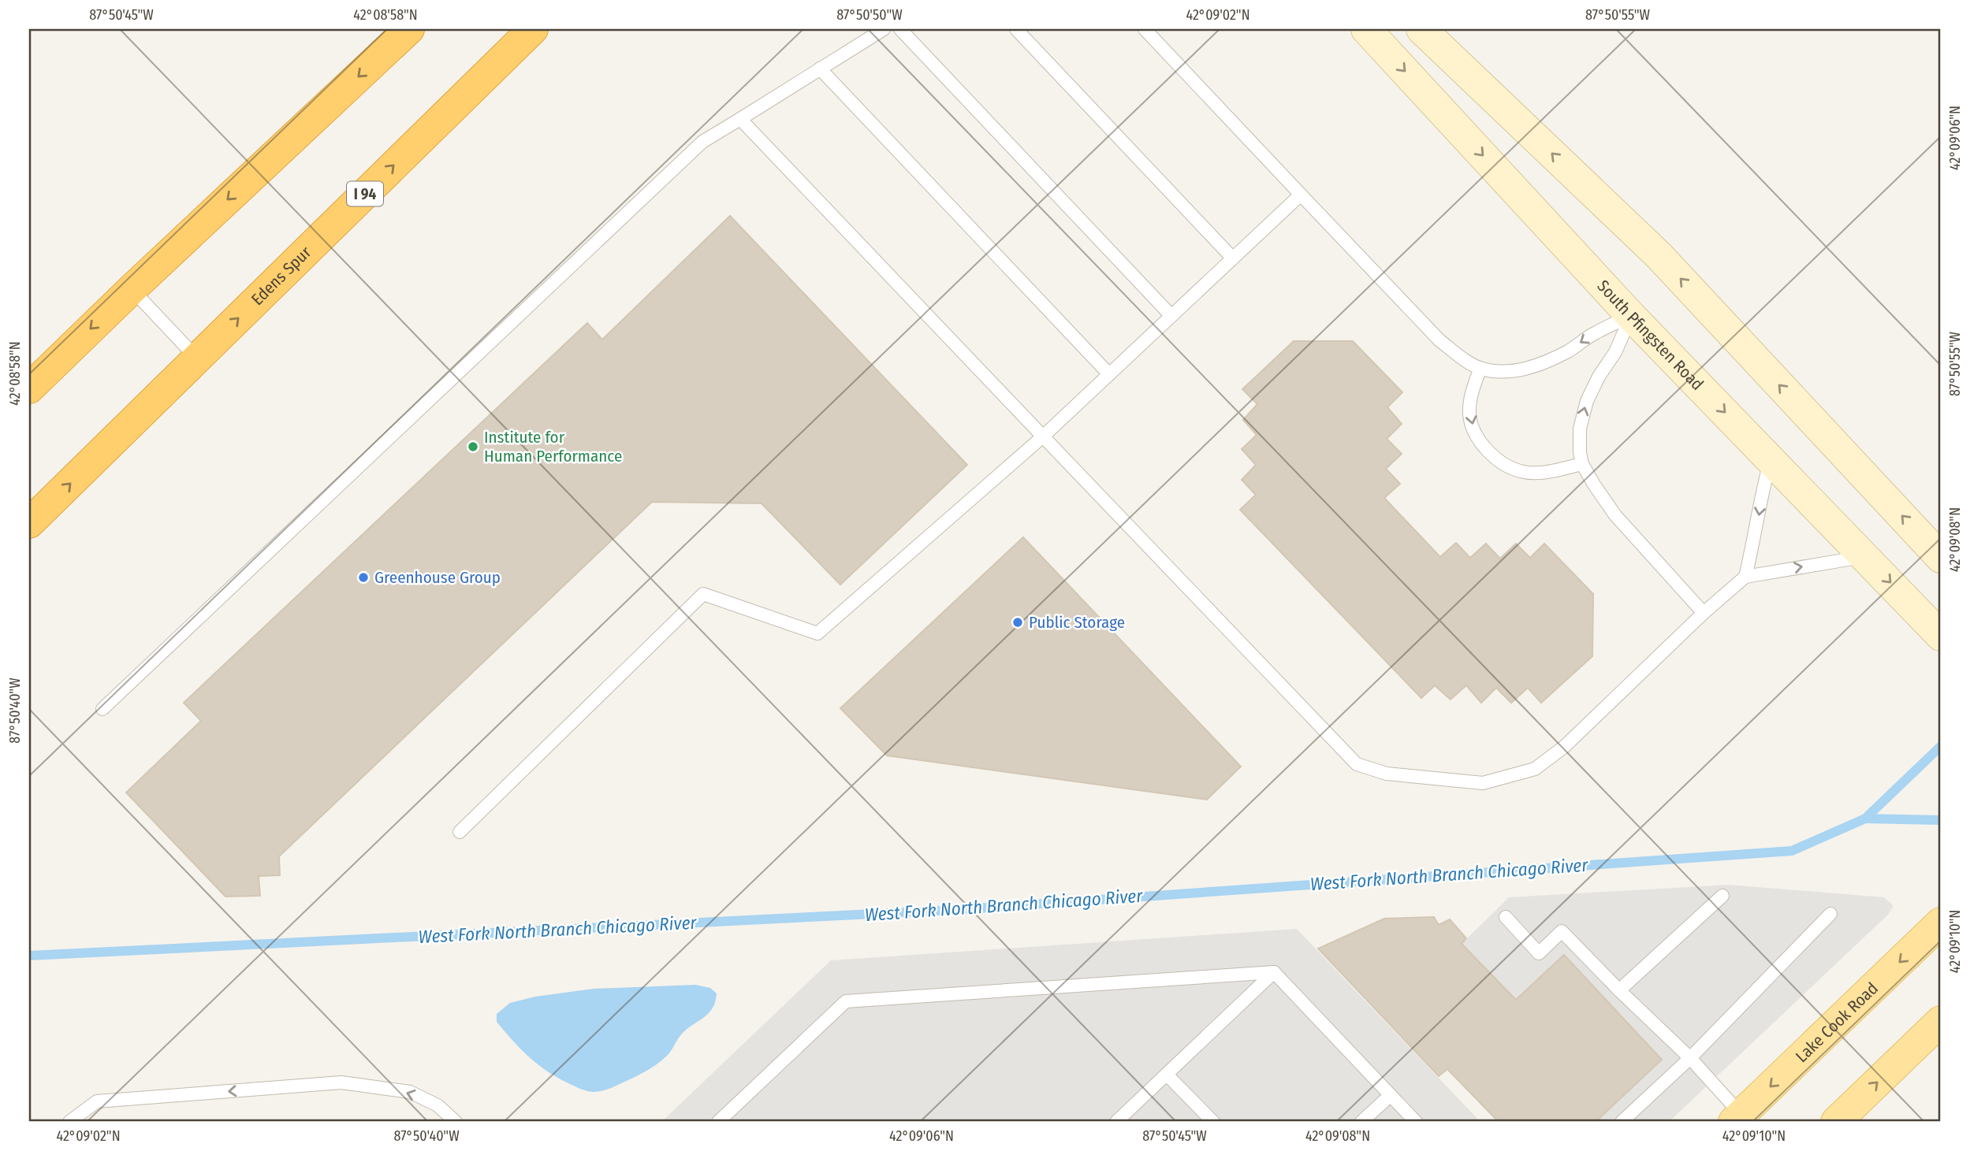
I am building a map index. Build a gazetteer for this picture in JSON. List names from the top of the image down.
{
  "streets": {
    "highway": ["I 94", "Edens Spur"],
    "main road": ["South Pfingsten Road", "Lake Cook Road"]
  },
  "water": ["West Fork North Branch Chicago River"],
  "places": ["Institute for Human Performance", "Greenhouse Group", "Public Storage"],
  "coordinates": [
    "87°50'45\"W",
    "42°08'58\"N",
    "87°50'50\"W",
    "42°09'02\"N",
    "87°50'55\"W",
    "42°09'06\"N",
    "42°09'08\"N",
    "87°50'40\"W",
    "42°09'10\"N"
  ]
}
